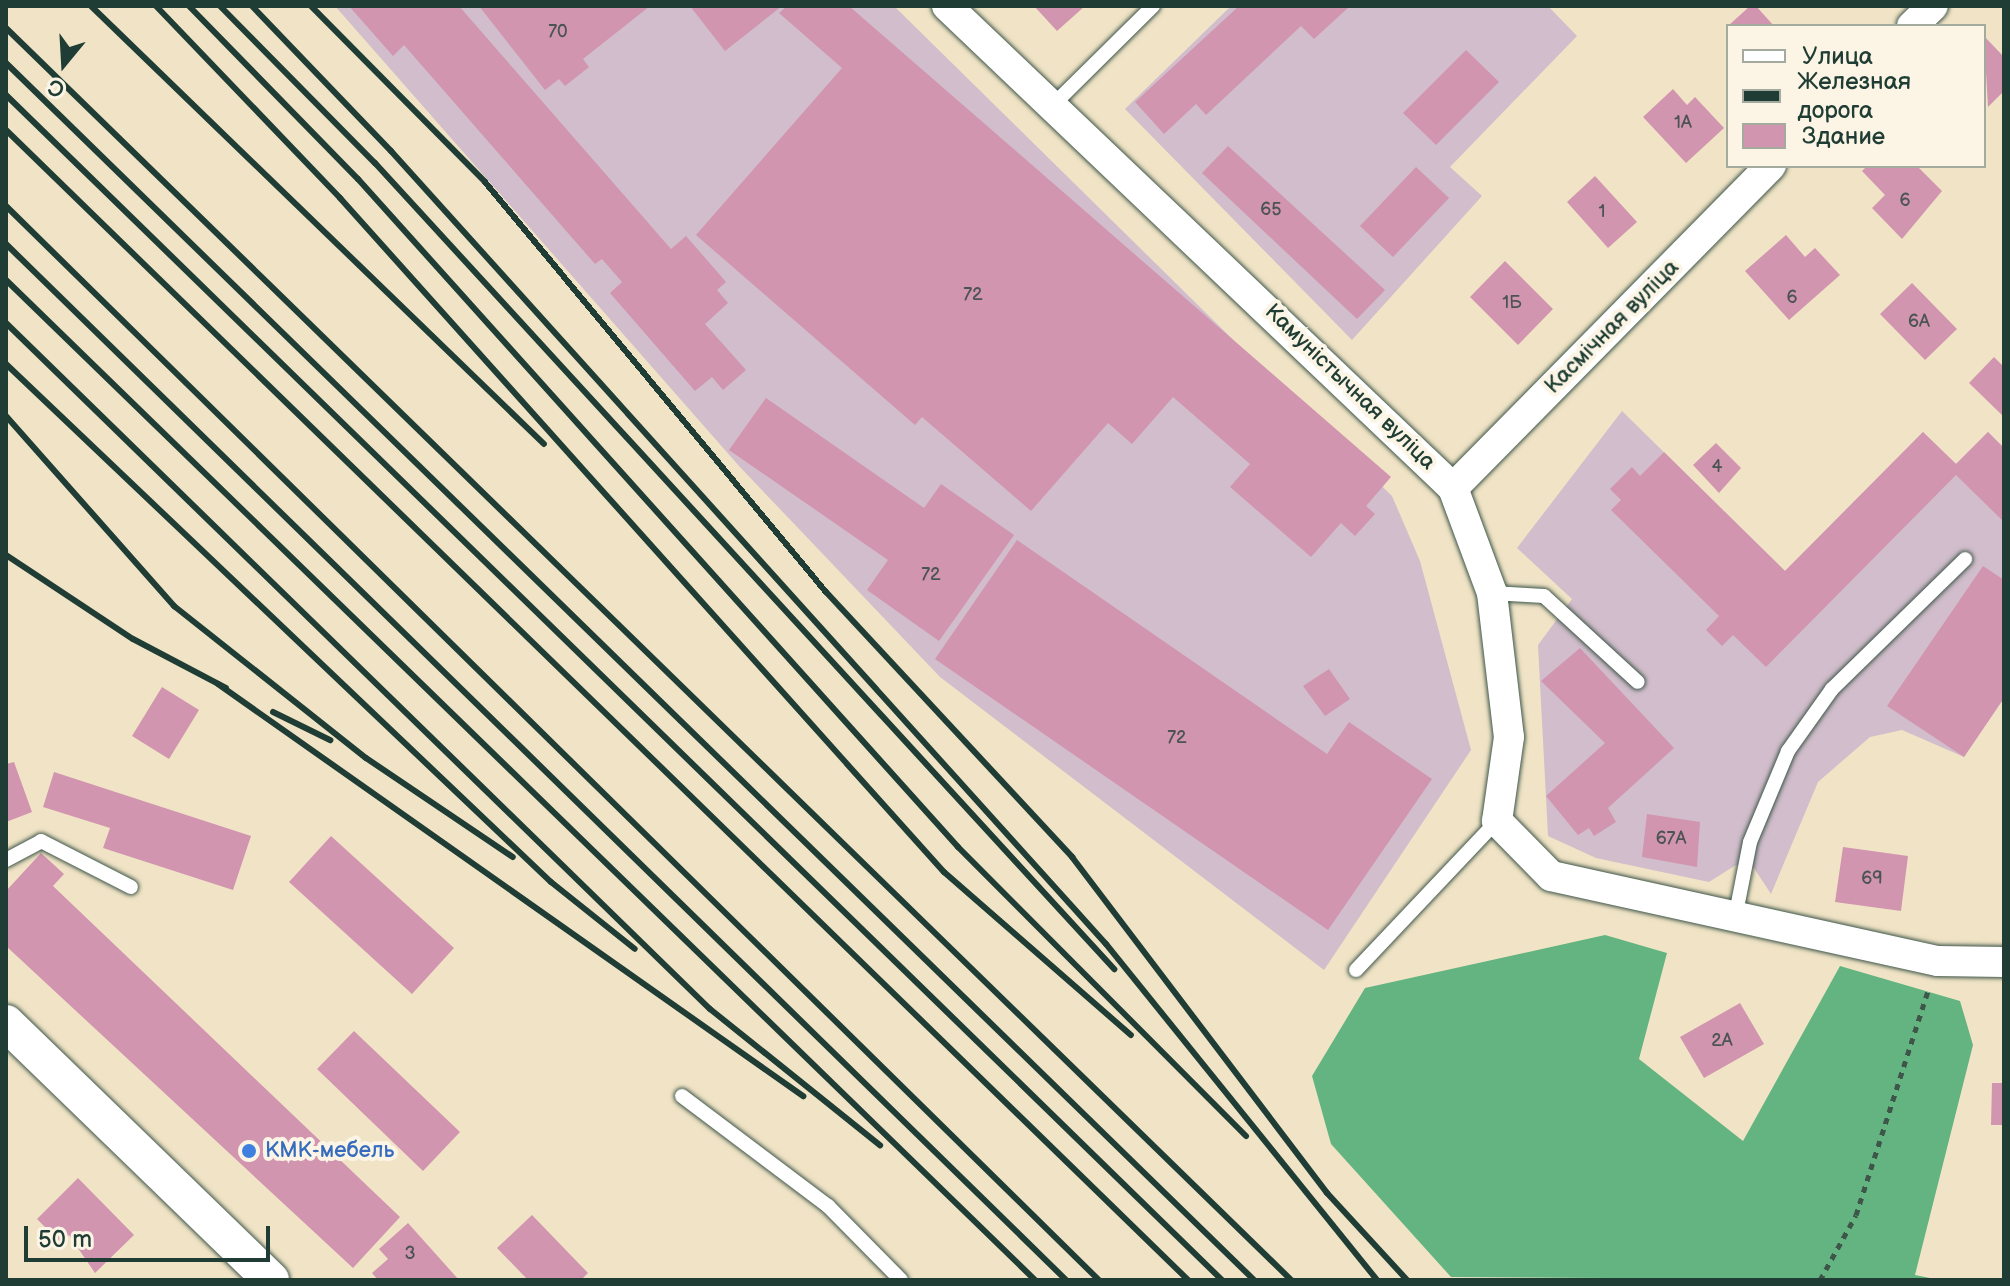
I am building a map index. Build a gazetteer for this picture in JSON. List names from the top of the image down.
{
  "streets": {
    "street": ["Касмічная вуліца", "Камуністычная вуліца"]
  },
  "crossings": [
    ["Касмічная вуліца", "Камуністычная вуліца"]
  ],
  "places": ["КМК-мебель"],
  "house_numbers": [
    "70",
    "1А",
    "6",
    "65",
    "1",
    "72",
    "6",
    "1Б",
    "6А",
    "4",
    "72",
    "72",
    "67А",
    "69",
    "2А",
    "3"
  ],
  "legend": ["Улица", "Железная дорога", "Здание"],
  "scale_bar": "50 m",
  "north": "bottom"
}
